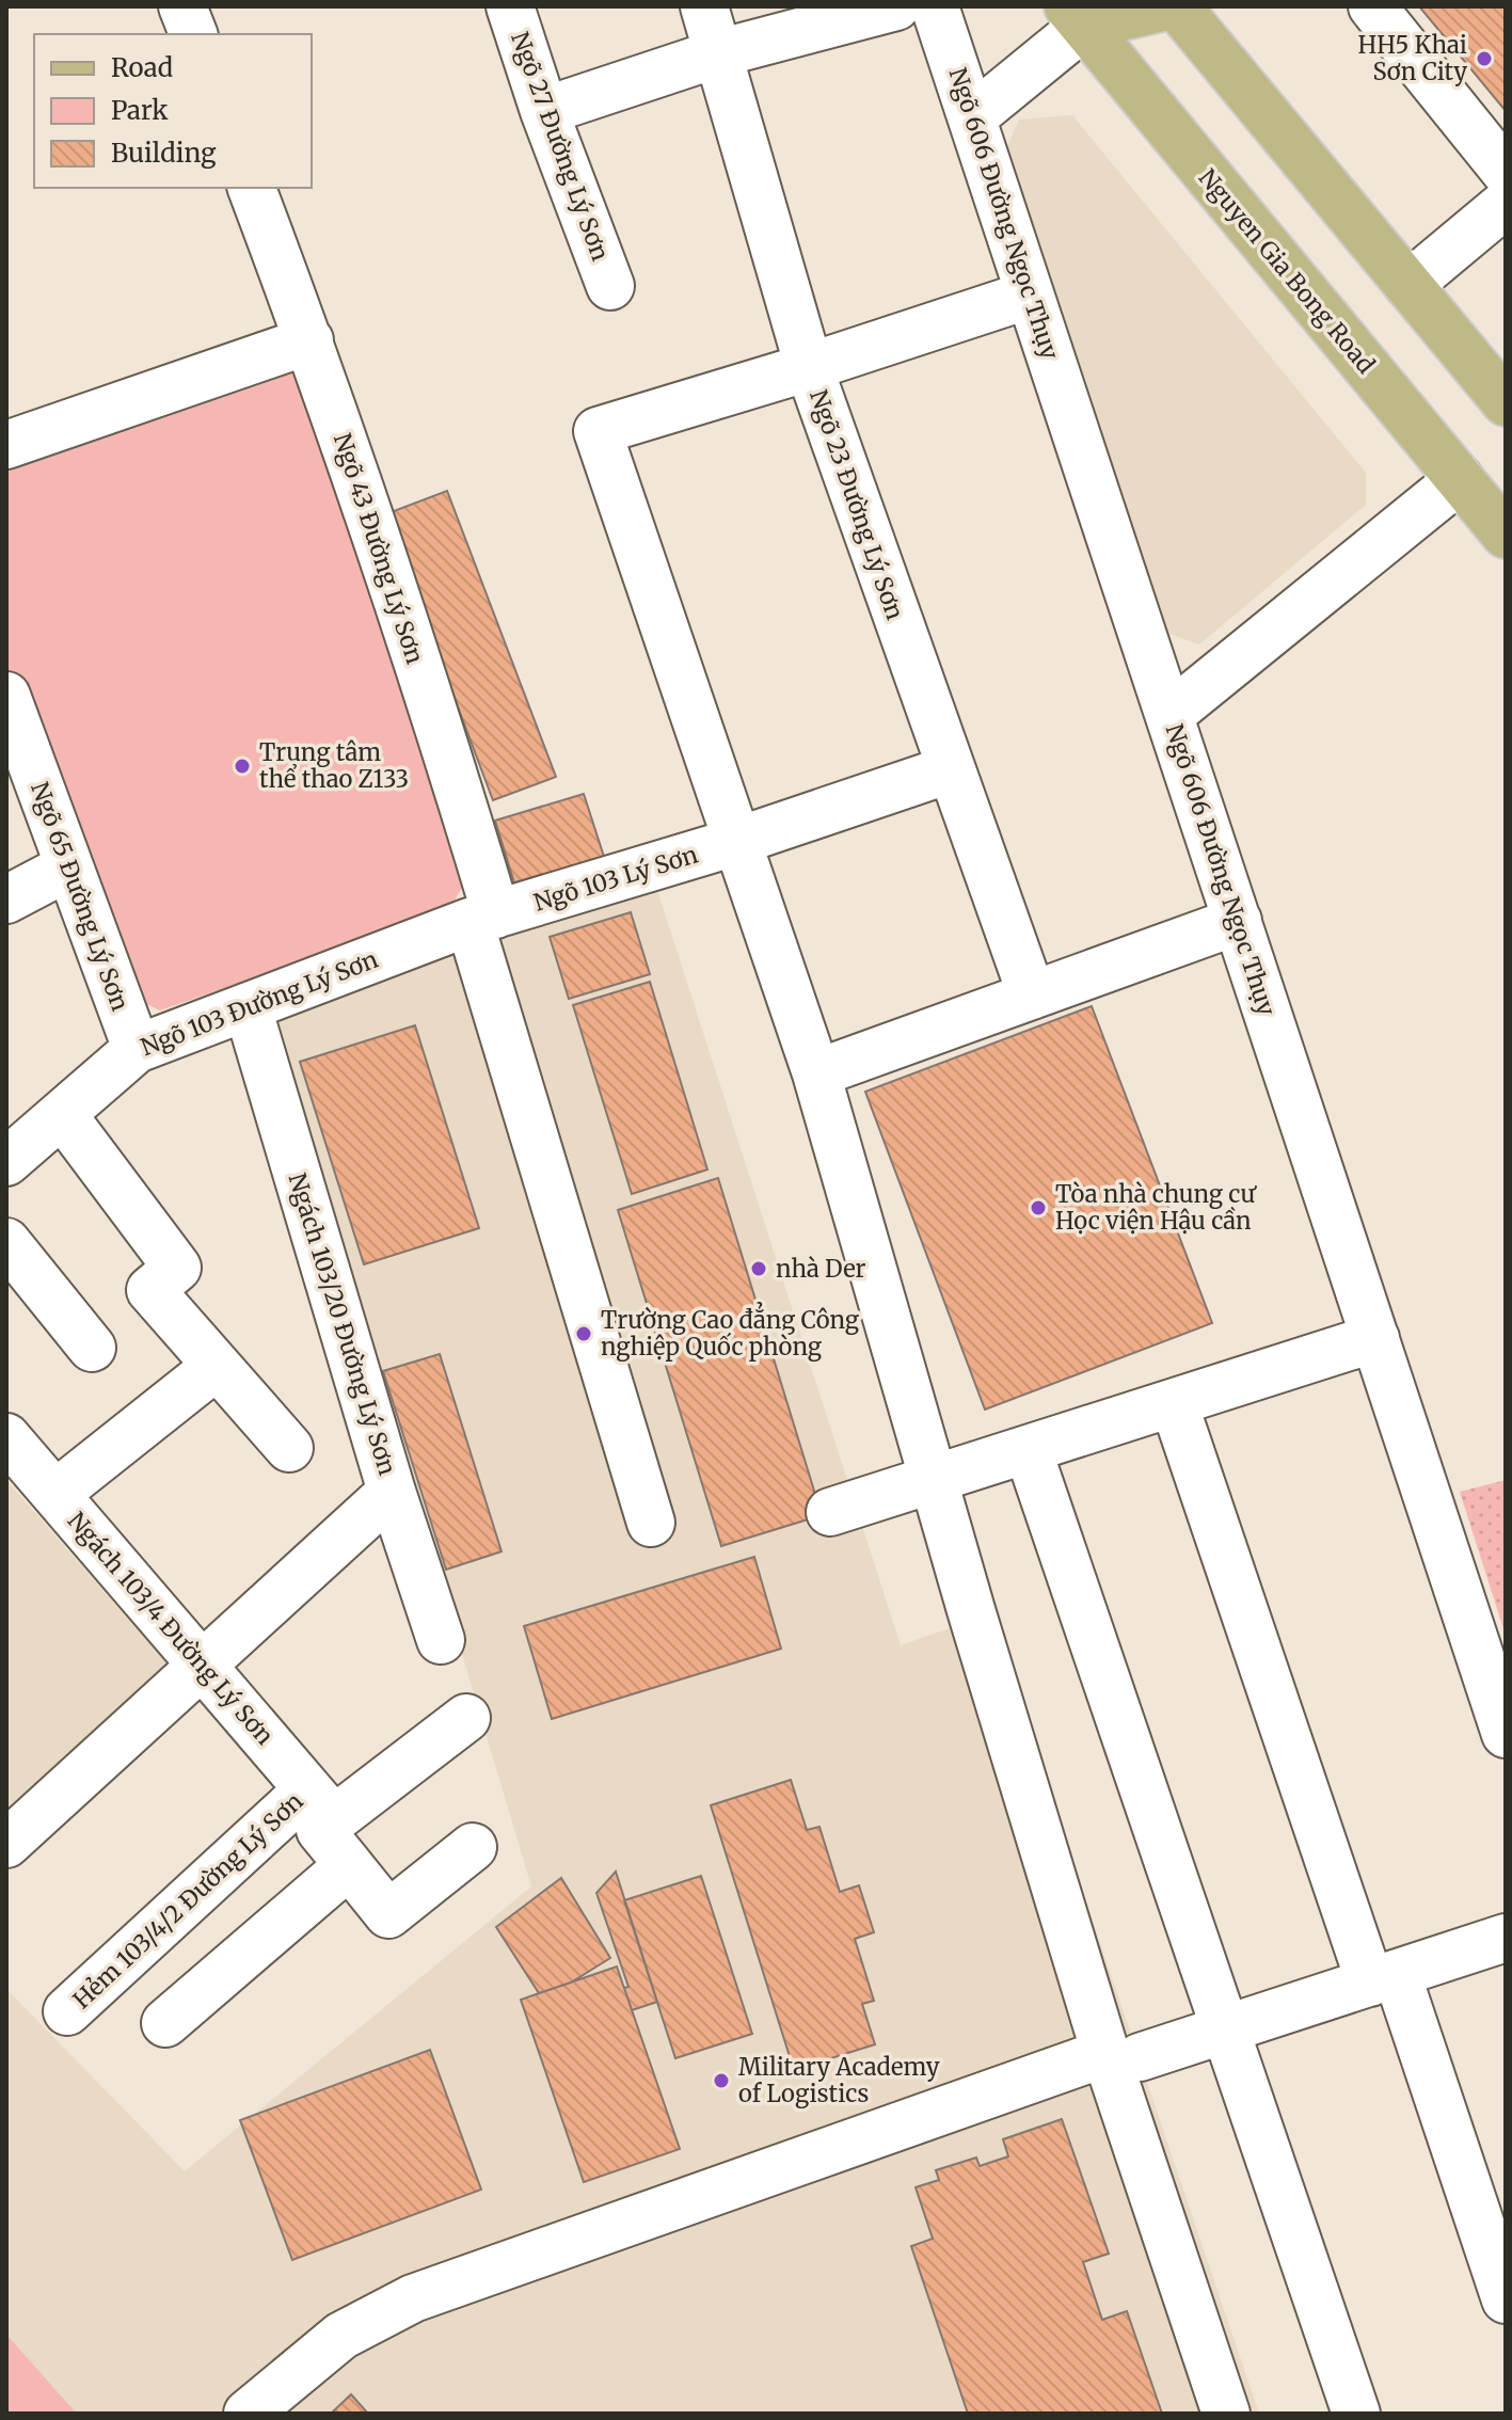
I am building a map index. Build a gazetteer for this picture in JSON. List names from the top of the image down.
{
  "streets": {
    "main road": ["Nguyen Gia Bong Road"],
    "street": [
      "Ngõ 27 Đường Lý Sơn",
      "Ngõ 606 Đường Ngọc Thụy",
      "Ngõ 23 Đường Lý Sơn",
      "Ngõ 43 Đường Lý Sơn",
      "Ngõ 103 Lý Sơn",
      "Ngõ 65 Đường Lý Sơn",
      "Ngõ 103 Đường Lý Sơn",
      "Ngách 103/20 Đường Lý Sơn",
      "Ngách 103/4 Đường Lý Sơn",
      "Hẻm 103/4/2 Đường Lý Sơn"
    ]
  },
  "crossings": [
    ["Ngõ 23 Đường Lý Sơn", "Ngõ 103 Lý Sơn"],
    ["Ngõ 43 Đường Lý Sơn", "Ngõ 103 Lý Sơn"],
    ["Ngõ 43 Đường Lý Sơn", "Ngõ 103 Đường Lý Sơn"],
    ["Ngõ 103 Lý Sơn", "Ngõ 103 Đường Lý Sơn"],
    ["Ngõ 65 Đường Lý Sơn", "Ngõ 103 Đường Lý Sơn"],
    ["Ngõ 103 Đường Lý Sơn", "Ngách 103/20 Đường Lý Sơn"],
    ["Ngách 103/4 Đường Lý Sơn", "Hẻm 103/4/2 Đường Lý Sơn"]
  ],
  "places": [
    "HH5 Khai Sơn City",
    "Trung tâm thể thao Z133",
    "Tòa nhà chung cư Học viện Hậu cần",
    "nhà Der",
    "Trường Cao đẳng Công nghiệp Quốc phòng",
    "Military Academy of Logistics"
  ],
  "legend": ["Road", "Park", "Building"]
}
